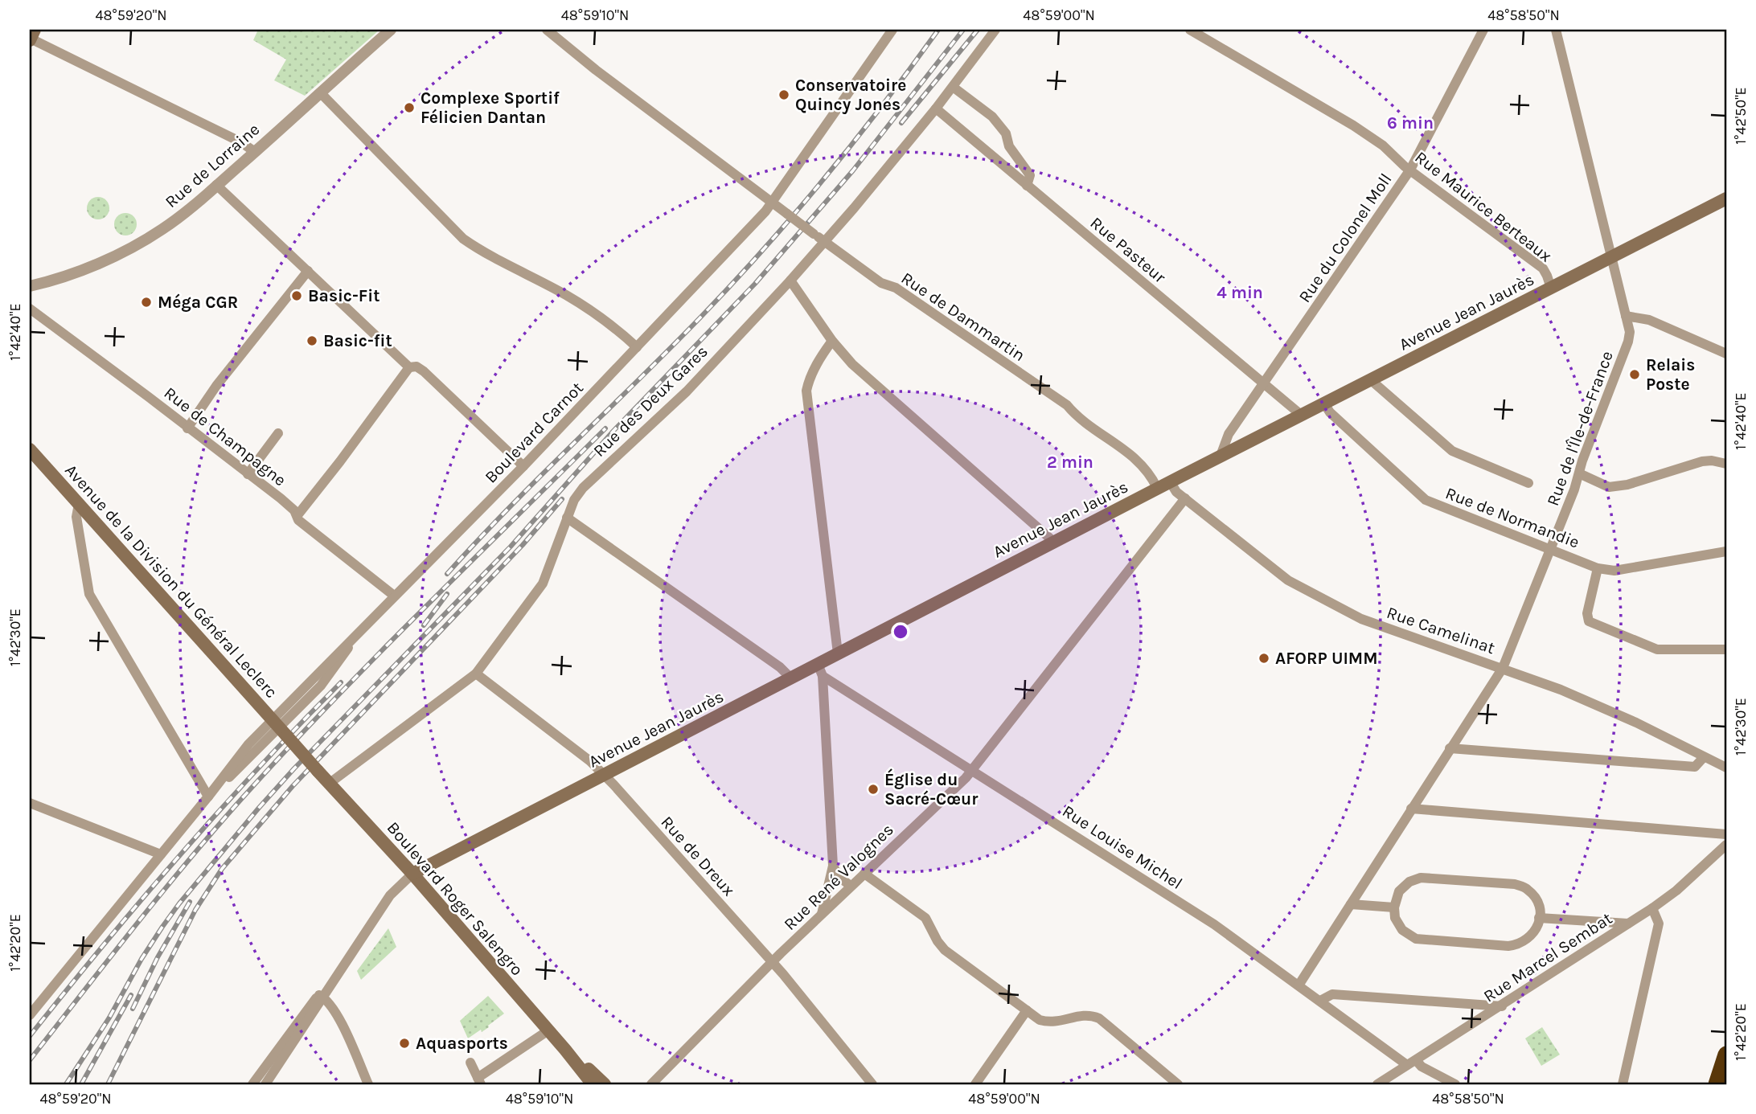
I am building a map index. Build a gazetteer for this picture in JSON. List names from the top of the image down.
{
  "streets": {
    "main road": ["Avenue Jean Jaurès", "Avenue de la Division du Général Leclerc", "Boulevard Roger Salengro"],
    "street": [
      "Rue de Lorraine",
      "Rue Maurice Berteaux",
      "Rue du Colonel Moll",
      "Rue Pasteur",
      "Rue de Dammartin",
      "Rue des Deux Gares",
      "Rue de l'Île-de-France",
      "Boulevard Carnot",
      "Rue de Champagne",
      "Rue de Normandie",
      "Rue Camelinat",
      "Rue Louise Michel",
      "Rue de Dreux",
      "Rue René Valognes",
      "Rue Marcel Sembat"
    ]
  },
  "crossings": [
    ["Rue Maurice Berteaux", "Rue du Colonel Moll"],
    ["Rue Maurice Berteaux", "Avenue Jean Jaurès"],
    ["Rue du Colonel Moll", "Rue Pasteur"],
    ["Rue du Colonel Moll", "Avenue Jean Jaurès"],
    ["Rue Pasteur", "Avenue Jean Jaurès"],
    ["Rue Pasteur", "Rue des Deux Gares"],
    ["Avenue Jean Jaurès", "Rue de Dammartin"],
    ["Avenue Jean Jaurès", "Rue de l'Île-de-France"],
    ["Avenue Jean Jaurès", "Rue de Normandie"],
    ["Avenue Jean Jaurès", "Rue Camelinat"],
    ["Avenue Jean Jaurès", "Rue Louise Michel"],
    ["Avenue Jean Jaurès", "Rue de Dreux"],
    ["Avenue Jean Jaurès", "Boulevard Roger Salengro"],
    ["Rue de Dammartin", "Rue des Deux Gares"],
    ["Rue de Dammartin", "Boulevard Carnot"],
    ["Rue des Deux Gares", "Rue de Dreux"],
    ["Rue des Deux Gares", "Boulevard Roger Salengro"],
    ["Rue de l'Île-de-France", "Rue de Normandie"],
    ["Rue de l'Île-de-France", "Rue Camelinat"],
    ["Rue de l'Île-de-France", "Rue Louise Michel"],
    ["Boulevard Carnot", "Rue de Champagne"],
    ["Boulevard Carnot", "Avenue de la Division du Général Leclerc"],
    ["Avenue de la Division du Général Leclerc", "Boulevard Roger Salengro"],
    ["Rue Camelinat", "Rue René Valognes"],
    ["Rue Louise Michel", "Rue René Valognes"],
    ["Rue Louise Michel", "Rue Marcel Sembat"],
    ["Rue de Dreux", "Rue René Valognes"]
  ],
  "places": [
    "Conservatoire Quincy Jones",
    "Complexe Sportif Félicien Dantan",
    "Basic-Fit",
    "Méga CGR",
    "Basic-fit",
    "Relais Poste",
    "AFORP UIMM",
    "Église du Sacré-Cœur",
    "Aquasports"
  ],
  "coordinates": [
    "48°59'20\"N",
    "48°59'10\"N",
    "48°59'00\"N",
    "48°58'50\"N",
    "1°42'50\"E",
    "1°42'40\"E",
    "1°42'30\"E",
    "1°42'20\"E"
  ],
  "rings": ["6 min", "4 min", "2 min"]
}
